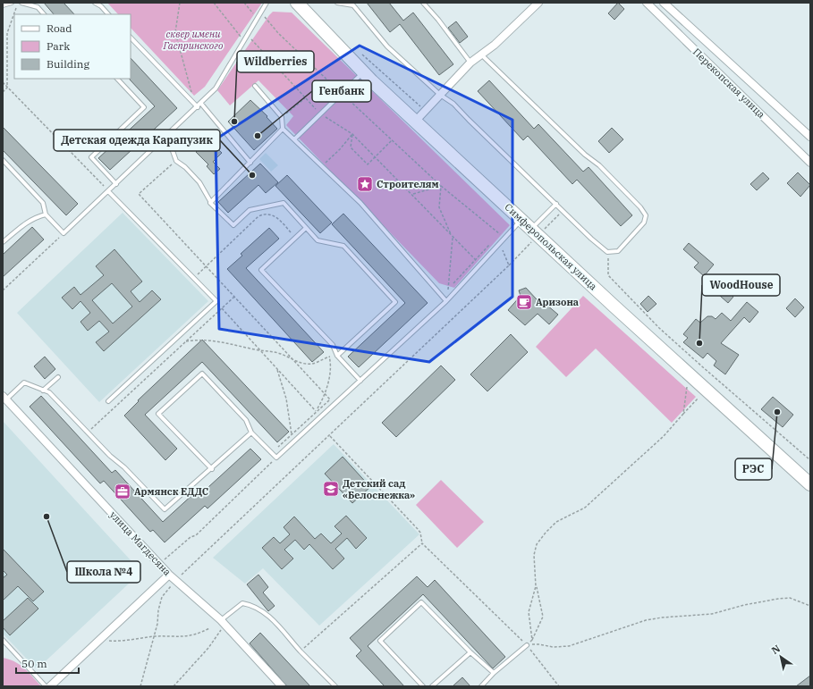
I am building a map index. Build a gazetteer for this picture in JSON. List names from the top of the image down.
{
  "streets": {
    "highway": ["Симферопольская улица"],
    "street": ["Перекопская улица", "улица Магдесяна"]
  },
  "parks": ["сквер имени Гаспринского"],
  "places": {
    "other": [
      "Wildberries",
      "Генбанк",
      "Детская одежда Карапузик",
      "WoodHouse",
      "РЭС",
      "Школа №4"
    ],
    "place": ["Строителям"],
    "cafe": ["Аризона"],
    "school or university": ["Детский сад «Белоснежка»"],
    "office": ["Армянск ЕДДС"]
  },
  "legend": ["Road", "Park", "Building"],
  "scale_bar": "50 m",
  "north": "top left"
}
